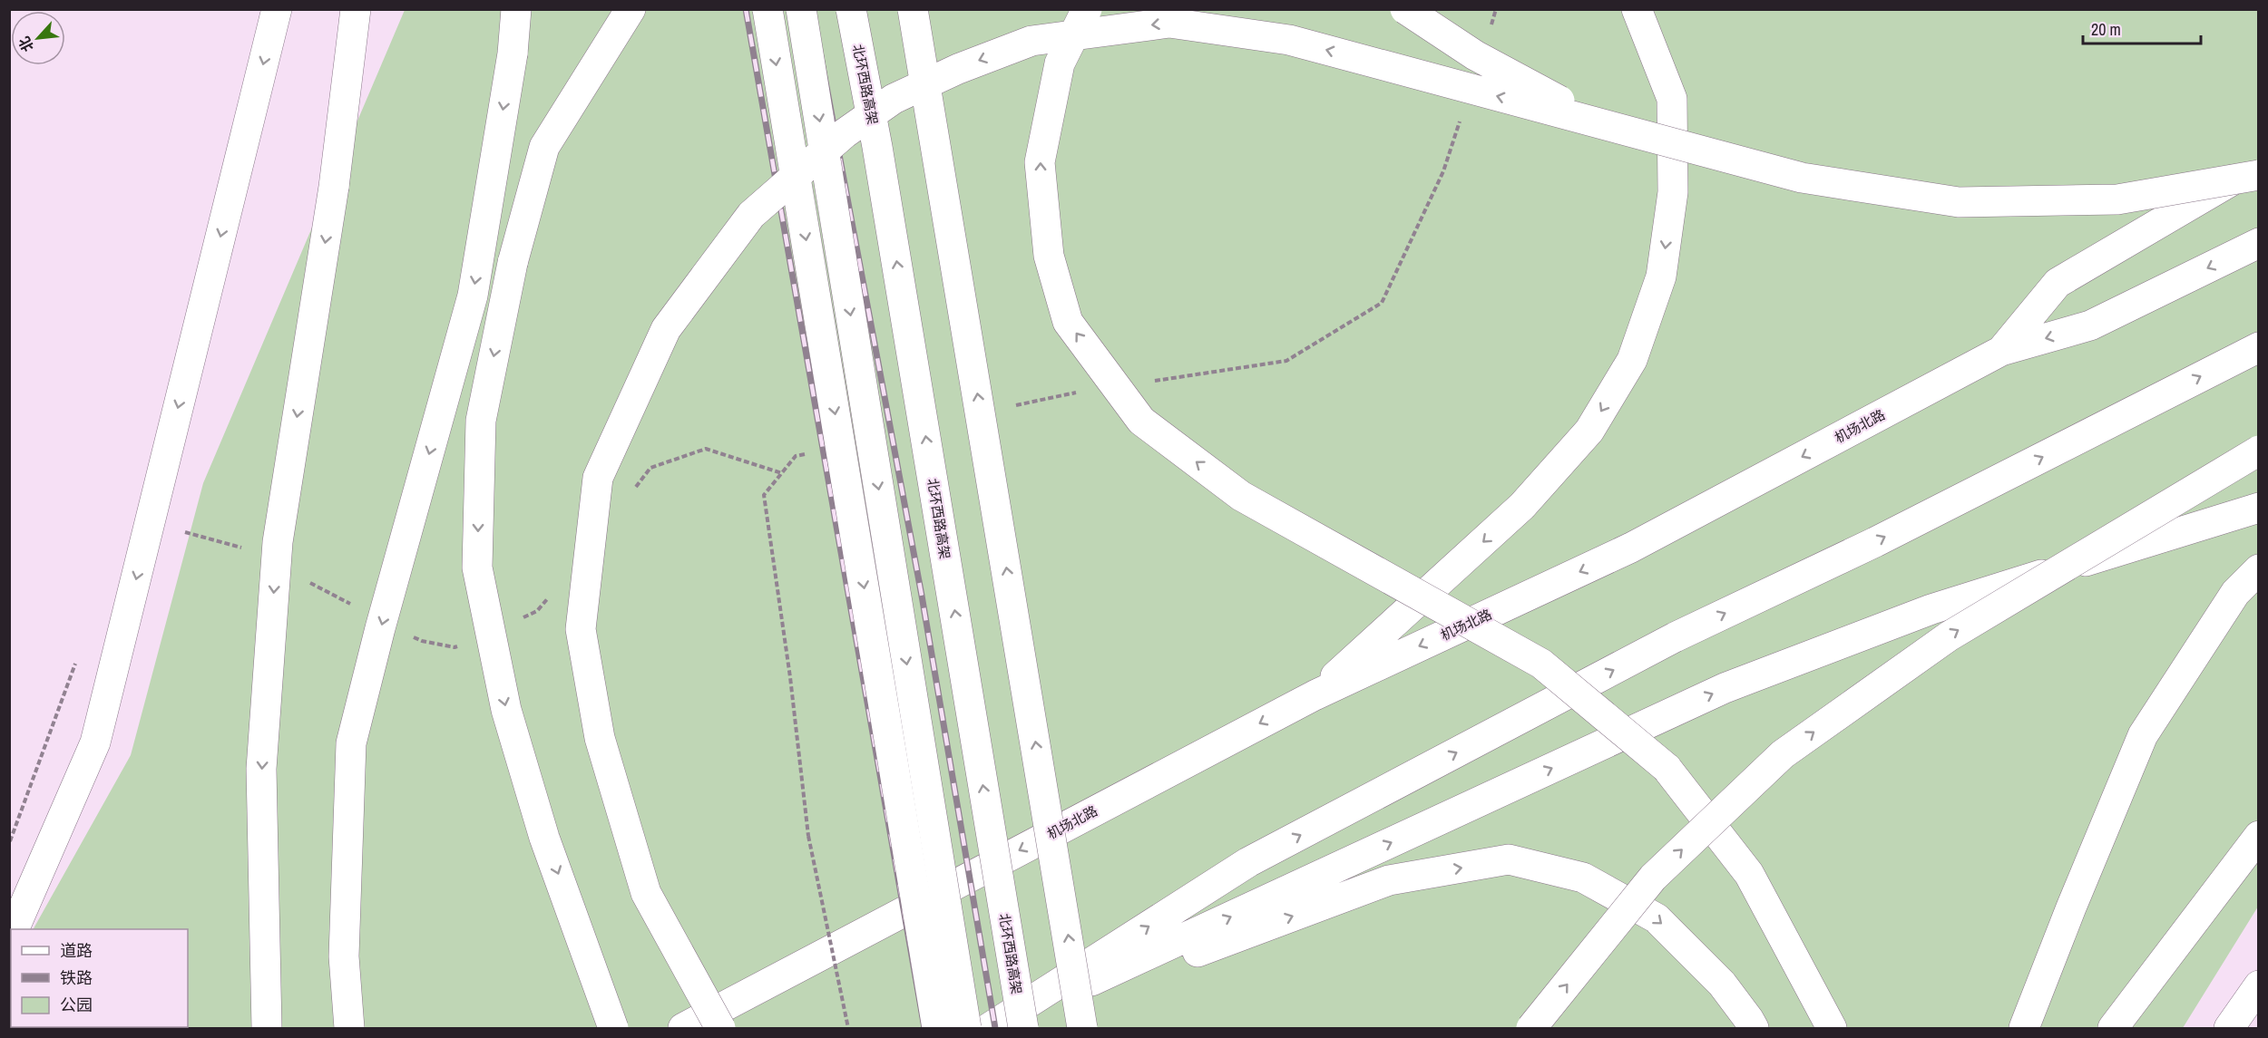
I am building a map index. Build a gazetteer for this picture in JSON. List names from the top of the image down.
{
  "streets": {
    "main road": ["北环西路高架", "机场北路"]
  },
  "legend": ["道路", "铁路", "公园"],
  "scale_bar": "20 m",
  "north": "bottom left"
}
